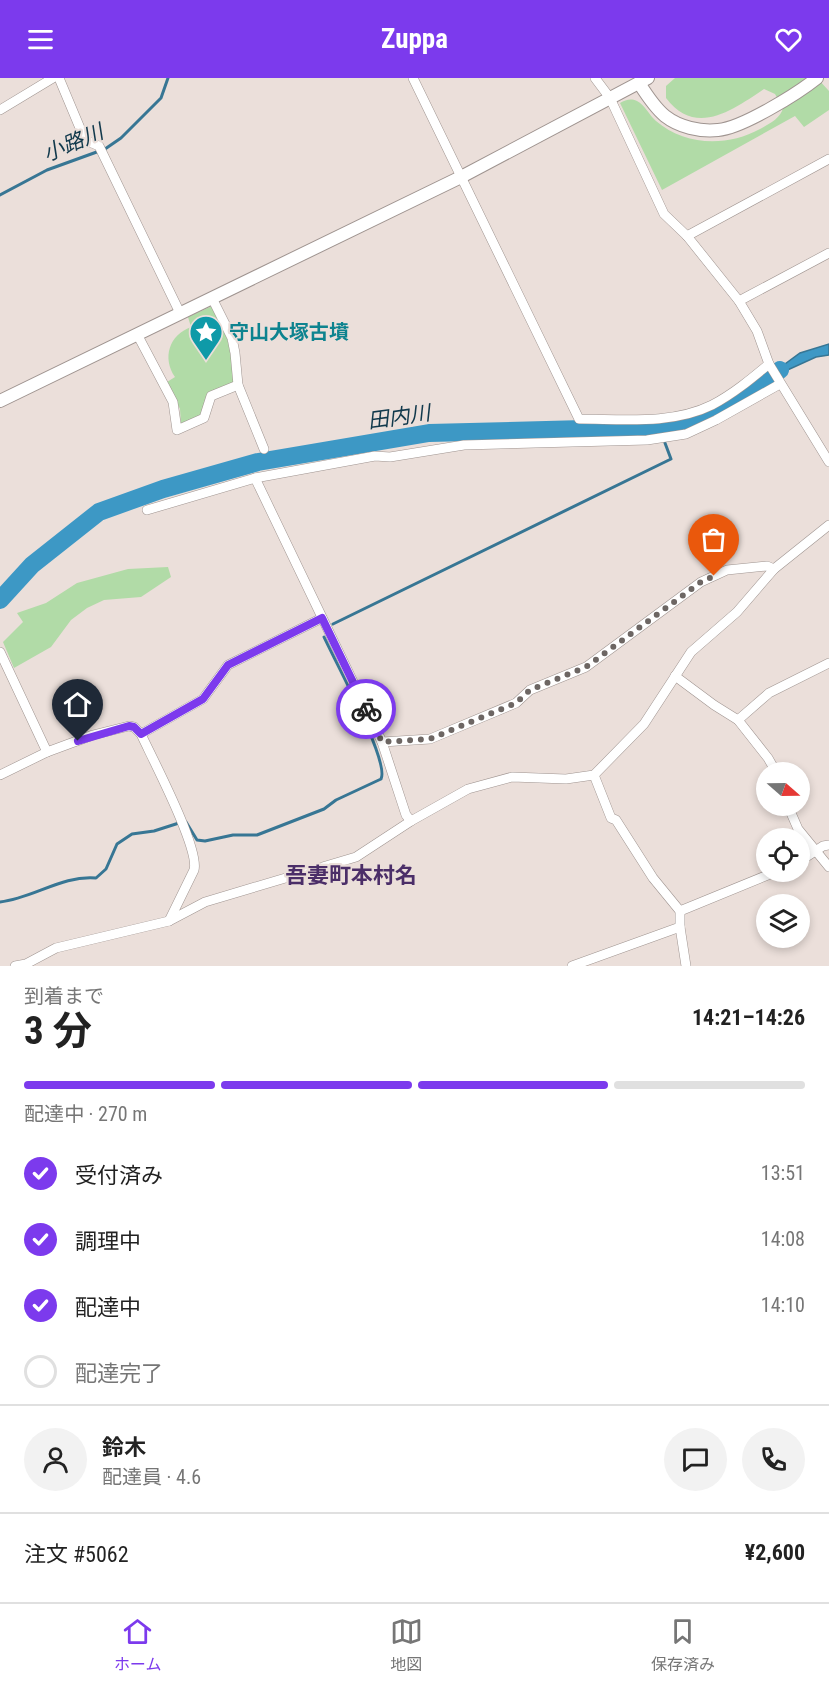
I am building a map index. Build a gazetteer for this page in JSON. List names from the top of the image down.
{
  "districts": ["吾妻町本村名"],
  "water": ["小路川", "田内川"],
  "places": {
    "place": ["守山大塚古墳"]
  },
  "north": "right",
  "page": {
    "header": "Zuppa",
    "heading": ["3 分", "到着まで", "14:21–14:26"],
    "panel": [
      "鈴木",
      "配達員 · 4.6",
      "注文 #5062",
      "¥2,600"
    ],
    "bar": "配達中 · 270 m",
    "list": [
      ["受付済み", "13:51"],
      ["調理中", "14:08"],
      ["配達中", "14:10"],
      "配達完了"
    ],
    "tabs": ["ホーム", "地図", "保存済み"]
  }
}
